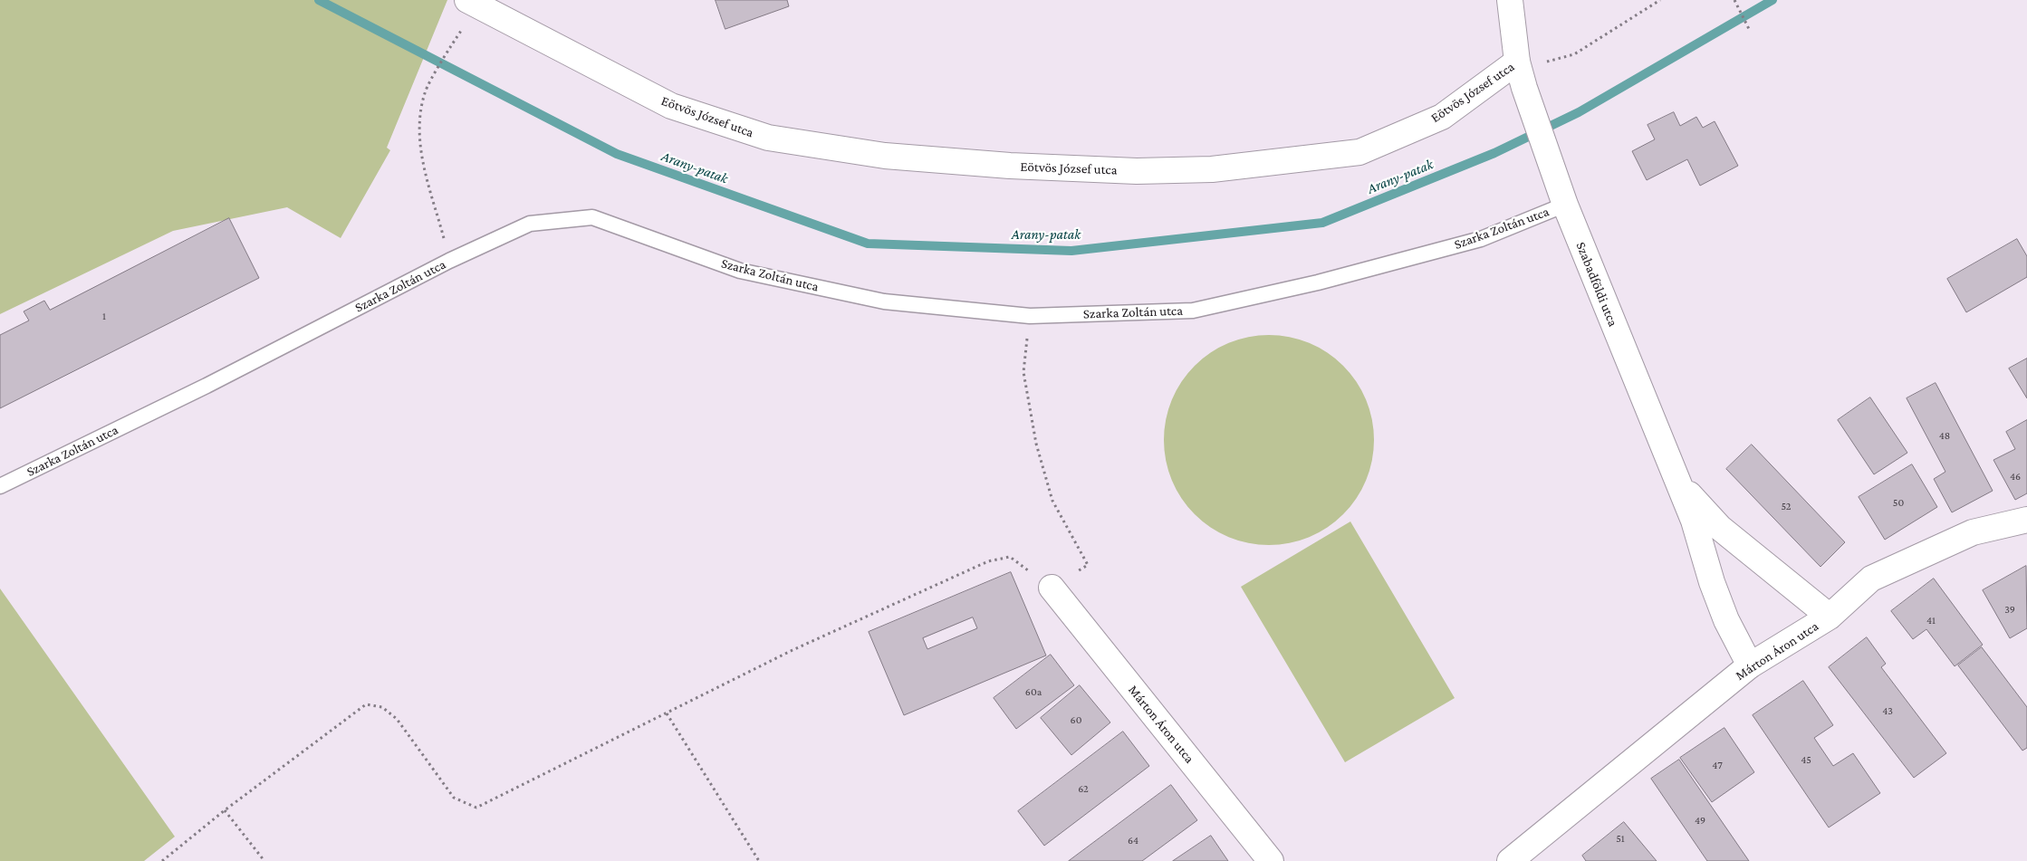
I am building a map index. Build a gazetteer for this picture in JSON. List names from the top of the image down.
{
  "streets": {
    "street": ["Eötvös József utca", "Szabadföldi utca", "Márton Áron utca"],
    "lane": ["Szarka Zoltán utca"]
  },
  "crossings": [
    ["Eötvös József utca", "Szabadföldi utca"],
    ["Szarka Zoltán utca", "Szabadföldi utca"],
    ["Szabadföldi utca", "Márton Áron utca"]
  ],
  "water": ["Arany-patak"],
  "house_numbers": [
    "1",
    "48",
    "46",
    "50",
    "52",
    "39",
    "41",
    "60a",
    "43",
    "60",
    "45",
    "47",
    "62",
    "49",
    "51",
    "64"
  ]
}
